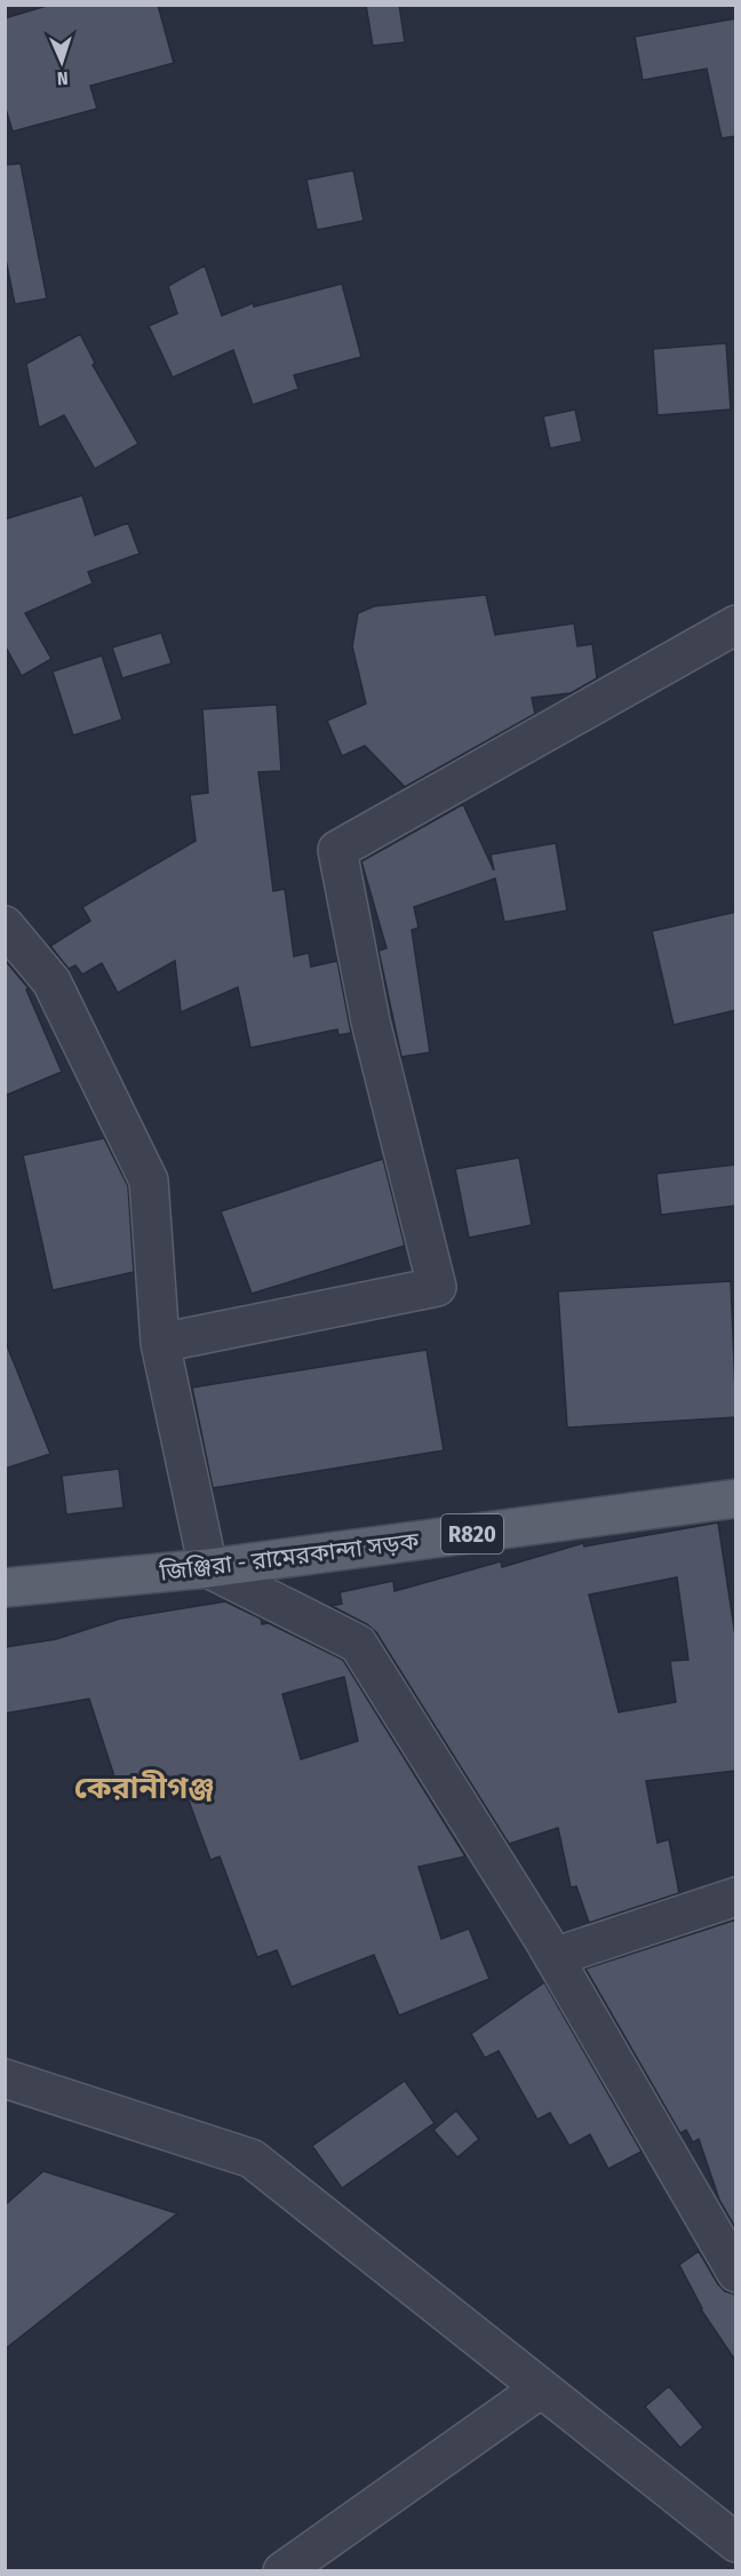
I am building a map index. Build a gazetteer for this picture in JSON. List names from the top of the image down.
{
  "streets": {
    "main road": ["R820", "জিঞ্জিরা - রামেরকান্দা সড়ক"]
  },
  "districts": ["কেরানীগঞ্জ"],
  "north": "bottom"
}
